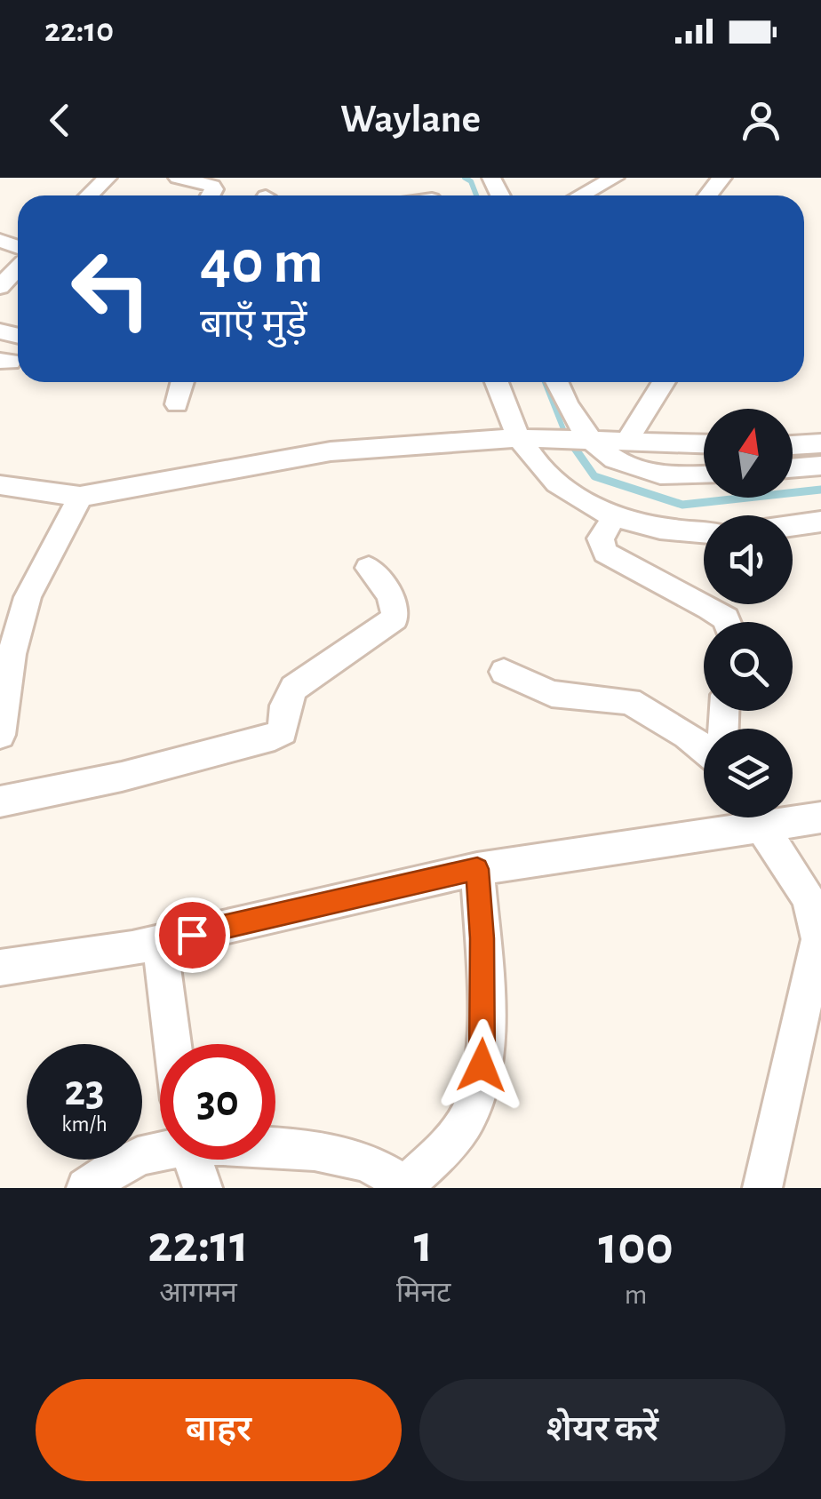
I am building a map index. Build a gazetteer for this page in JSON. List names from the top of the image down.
{
  "north": "top",
  "page": {
    "status": "22:10",
    "header": "Waylane",
    "turn": ["40 m", "बाएँ मुड़ें"],
    "speed": "23 km/h",
    "limit": "30",
    "eta": [
      "22:11",
      "आगमन",
      "1",
      "मिनट",
      "100",
      "m"
    ],
    "buttons": ["बाहर", "शेयर करें"]
  }
}
